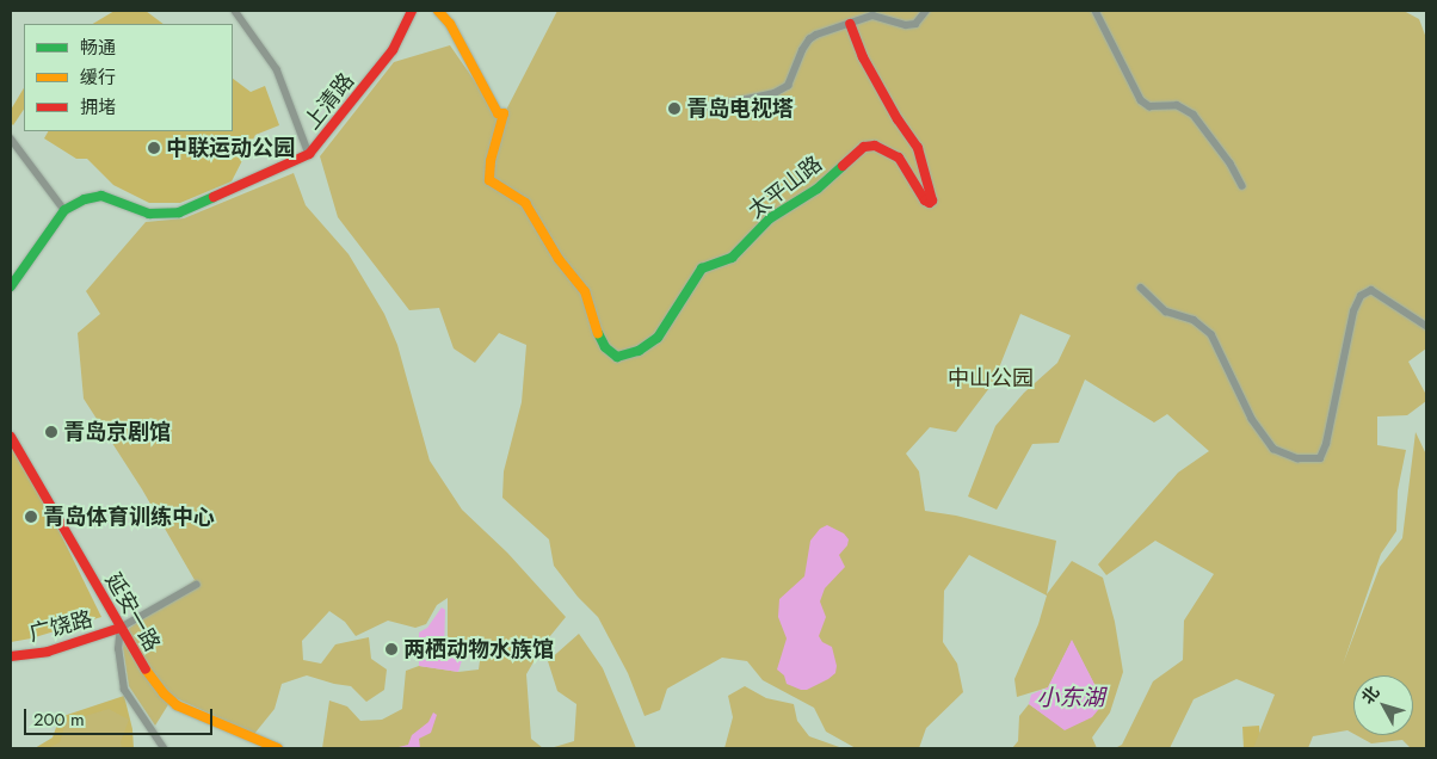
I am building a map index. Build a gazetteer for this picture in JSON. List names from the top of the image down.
{
  "streets": {
    "street": [
      "上清路",
      "太平山路",
      "延安一路",
      "广饶路"
    ]
  },
  "crossings": [
    ["延安一路", "广饶路"]
  ],
  "water": ["小东湖"],
  "parks": ["中山公园"],
  "places": [
    "青岛电视塔",
    "中联运动公园",
    "青岛京剧馆",
    "青岛体育训练中心",
    "两栖动物水族馆"
  ],
  "legend": ["畅通", "缓行", "拥堵"],
  "scale_bar": "200 m",
  "north": "top left"
}
